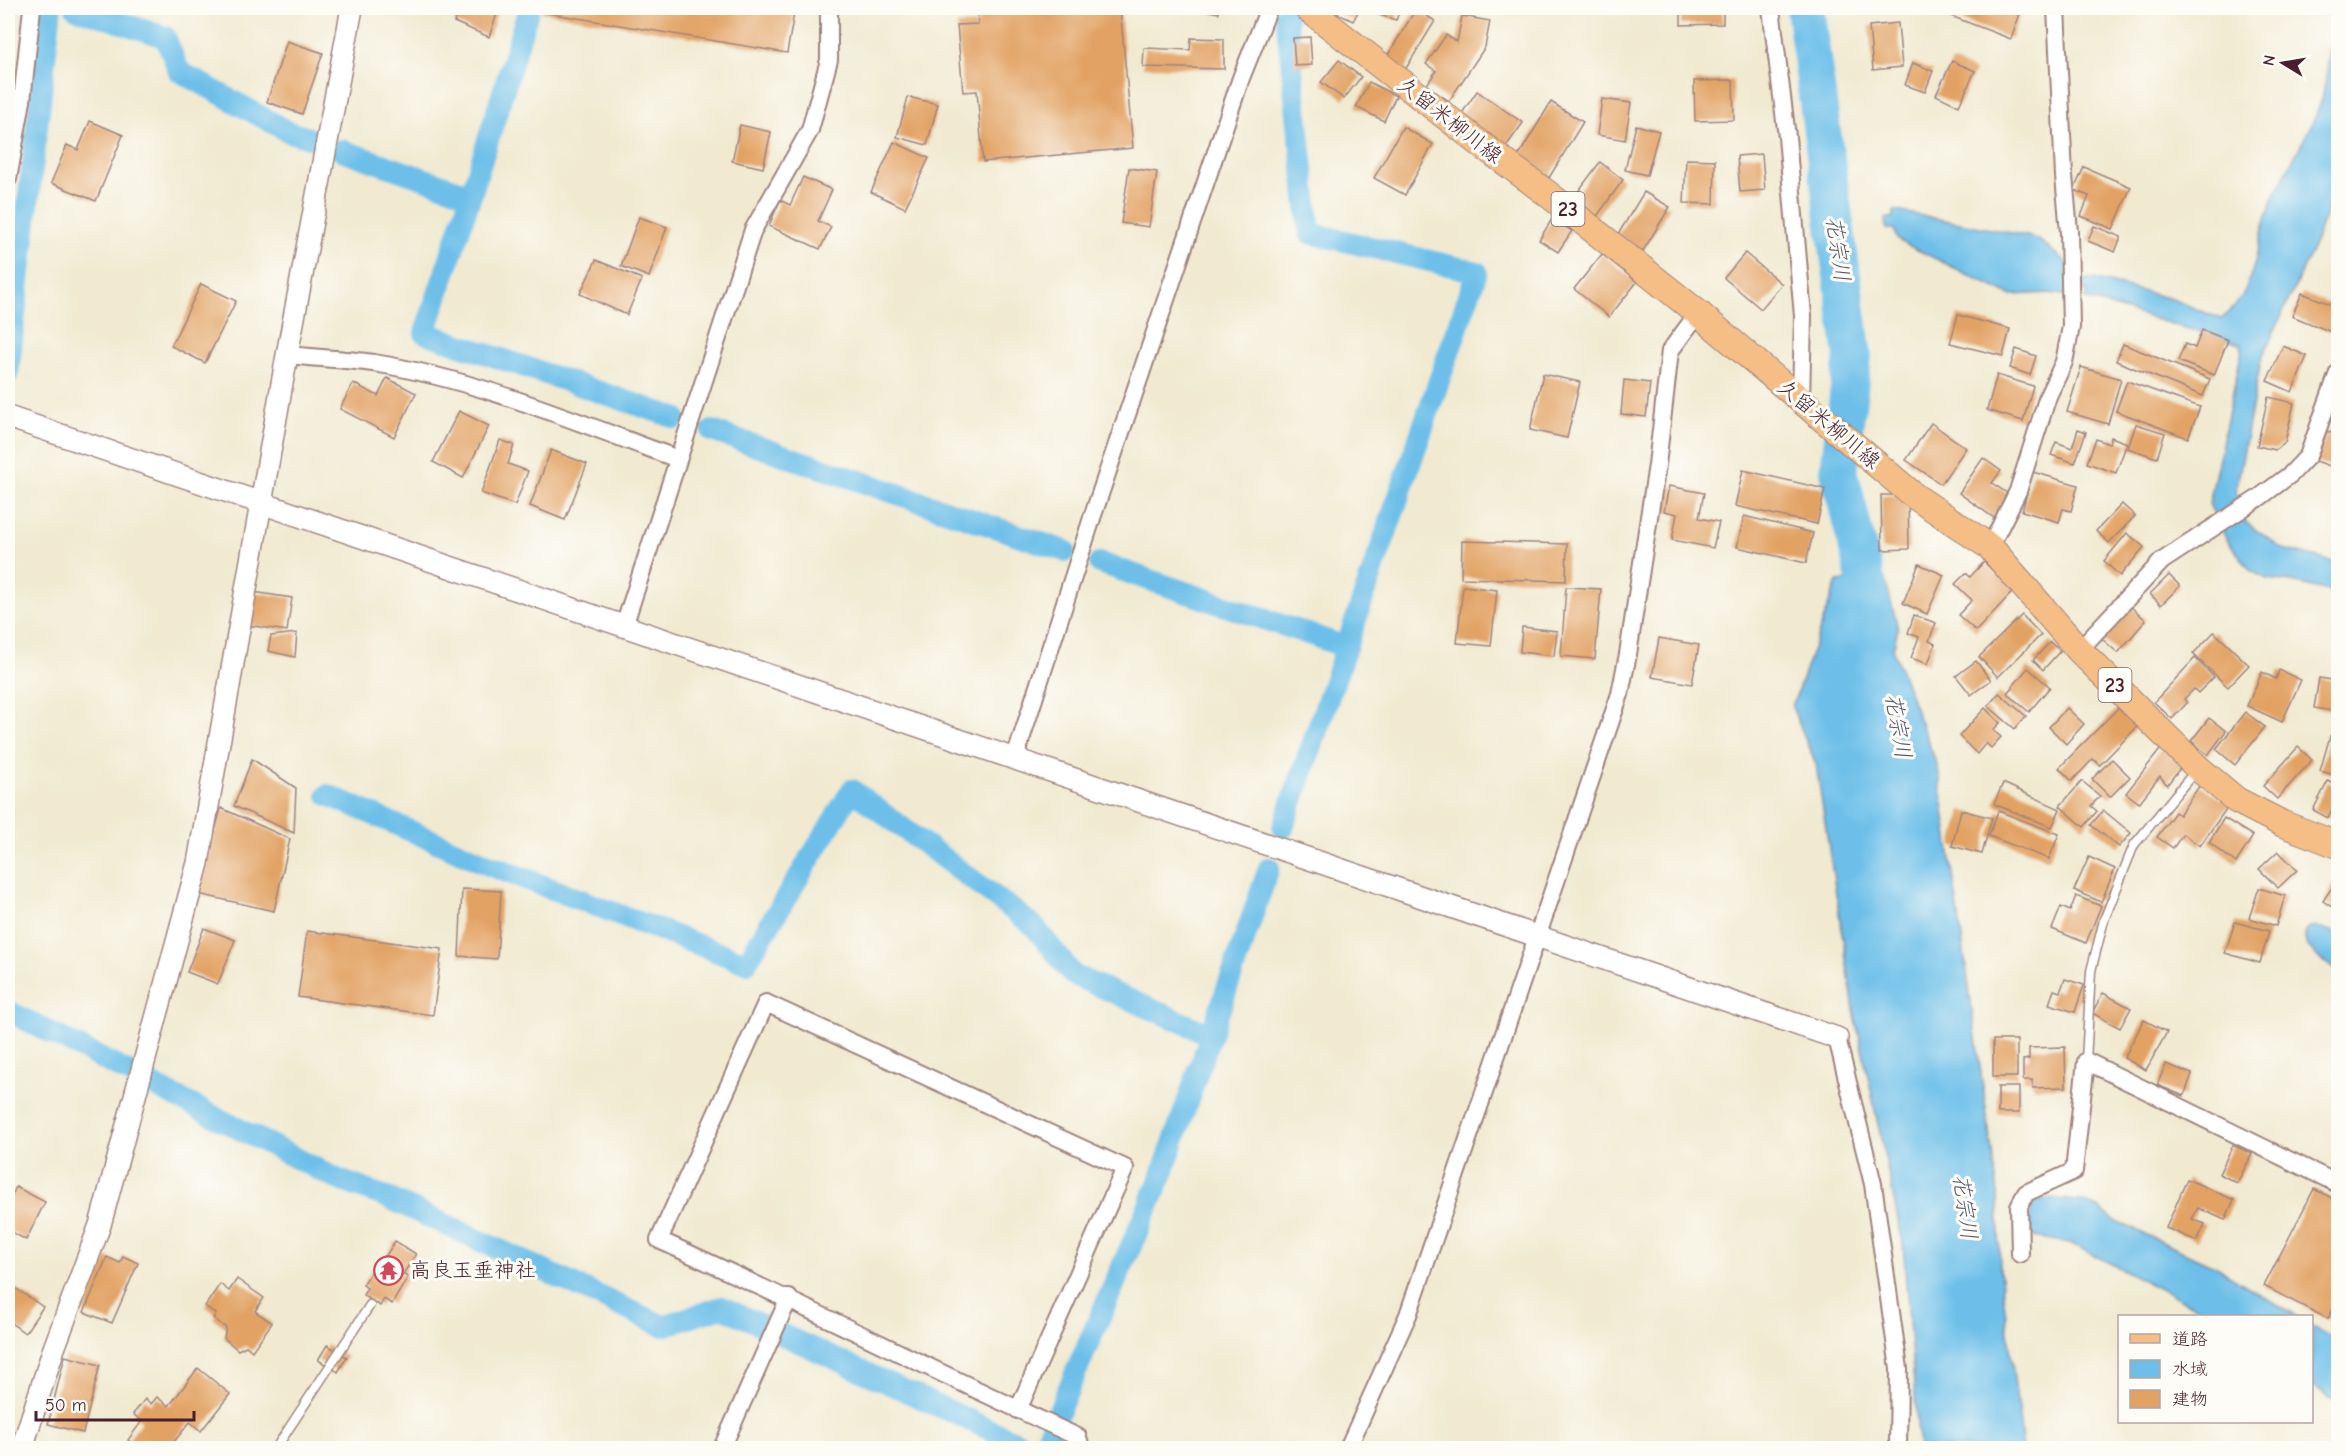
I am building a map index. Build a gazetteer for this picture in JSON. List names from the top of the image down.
{
  "streets": {
    "main road": ["久留米柳川線", "23"]
  },
  "water": ["花宗川"],
  "places": {
    "temple": ["高良玉垂神社"]
  },
  "legend": ["道路", "水域", "建物"],
  "scale_bar": "50 m",
  "north": "left"
}
